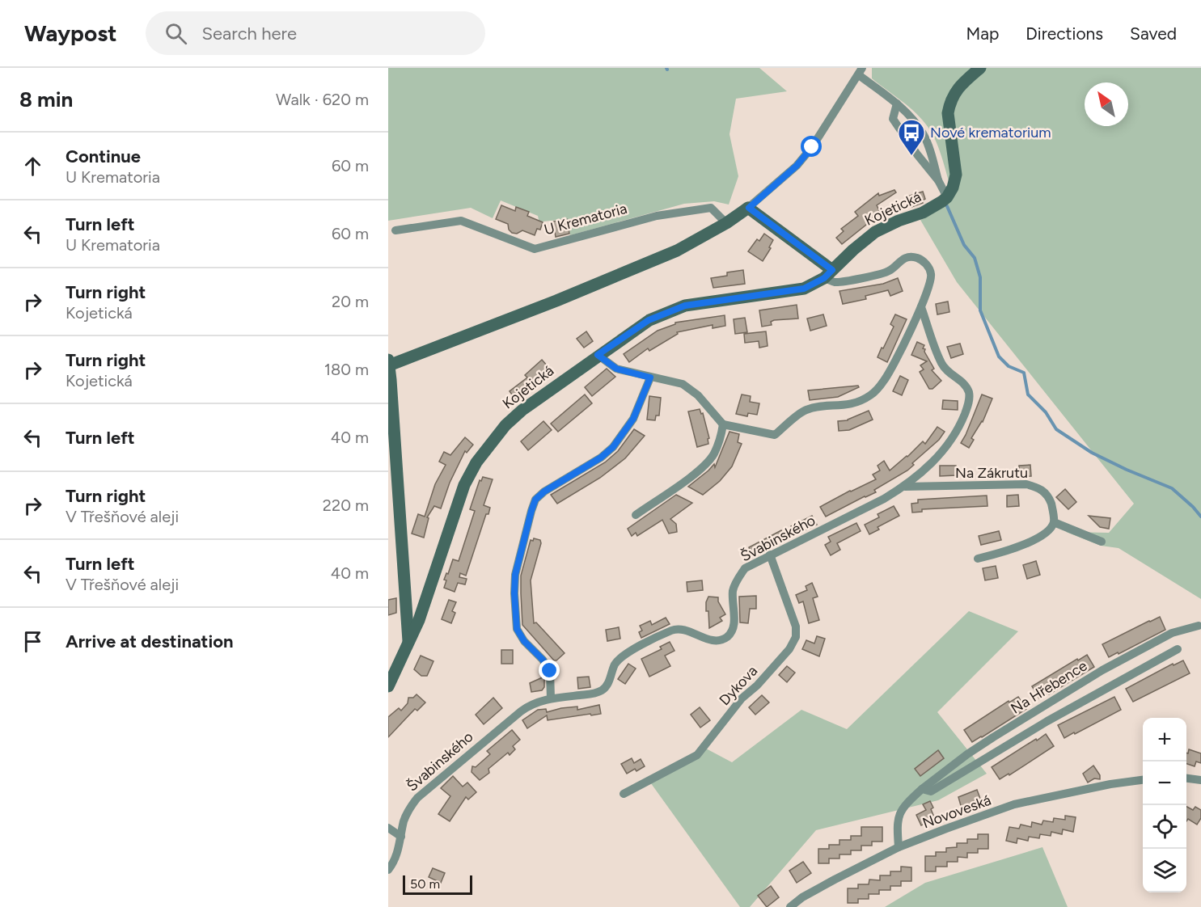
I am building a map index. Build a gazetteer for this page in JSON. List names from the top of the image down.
{
  "streets": {
    "street": [
      "Kojetická",
      "U Krematoria",
      "Na Zákrutu",
      "Švabinského",
      "Dykova",
      "Na Hřebence",
      "Novoveská"
    ]
  },
  "crossings": [
    ["Na Zákrutu", "Švabinského"],
    ["Švabinského", "Dykova"],
    ["Na Hřebence", "Novoveská"]
  ],
  "places": {
    "bus stop": ["Nové krematorium"]
  },
  "scale_bar": "50 m",
  "north": "top left",
  "page": {
    "header": "Waypost",
    "search": "Search here",
    "nav": ["Map", "Directions", "Saved"],
    "heading": ["8 min", "Walk · 620 m"],
    "list": [
      ["Continue", "U Krematoria", "60 m"],
      ["Turn left", "U Krematoria", "60 m"],
      ["Turn right", "Kojetická", "20 m"],
      ["Turn right", "Kojetická", "180 m"],
      ["Turn left", "40 m"],
      ["Turn right", "V Třešňové aleji", "220 m"],
      ["Turn left", "V Třešňové aleji", "40 m"],
      "Arrive at destination"
    ],
    "map_buttons": ["+", "−"],
    "scale": "50 m"
  }
}
